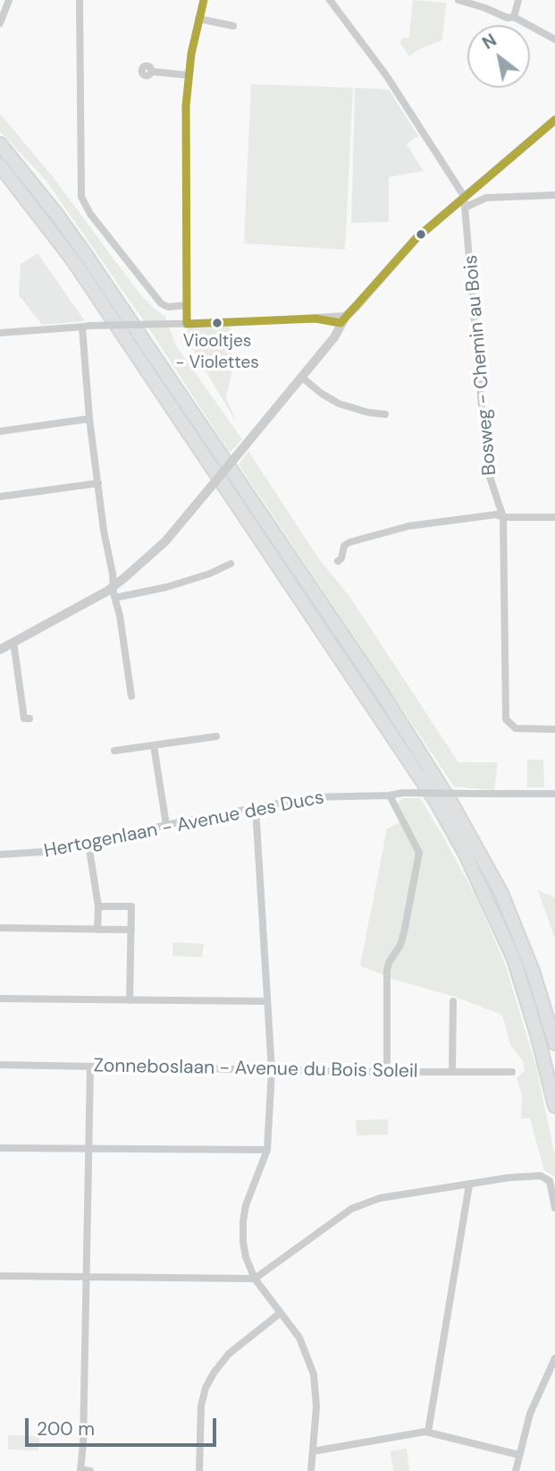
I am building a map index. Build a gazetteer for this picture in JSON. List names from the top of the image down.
{
  "streets": {
    "street": ["Bosweg - Chemin au Bois", "Hertogenlaan - Avenue des Ducs", "Zonneboslaan - Avenue du Bois Soleil"]
  },
  "places": ["Viooltjes - Violettes"],
  "scale_bar": "200 m",
  "north": "top left"
}
